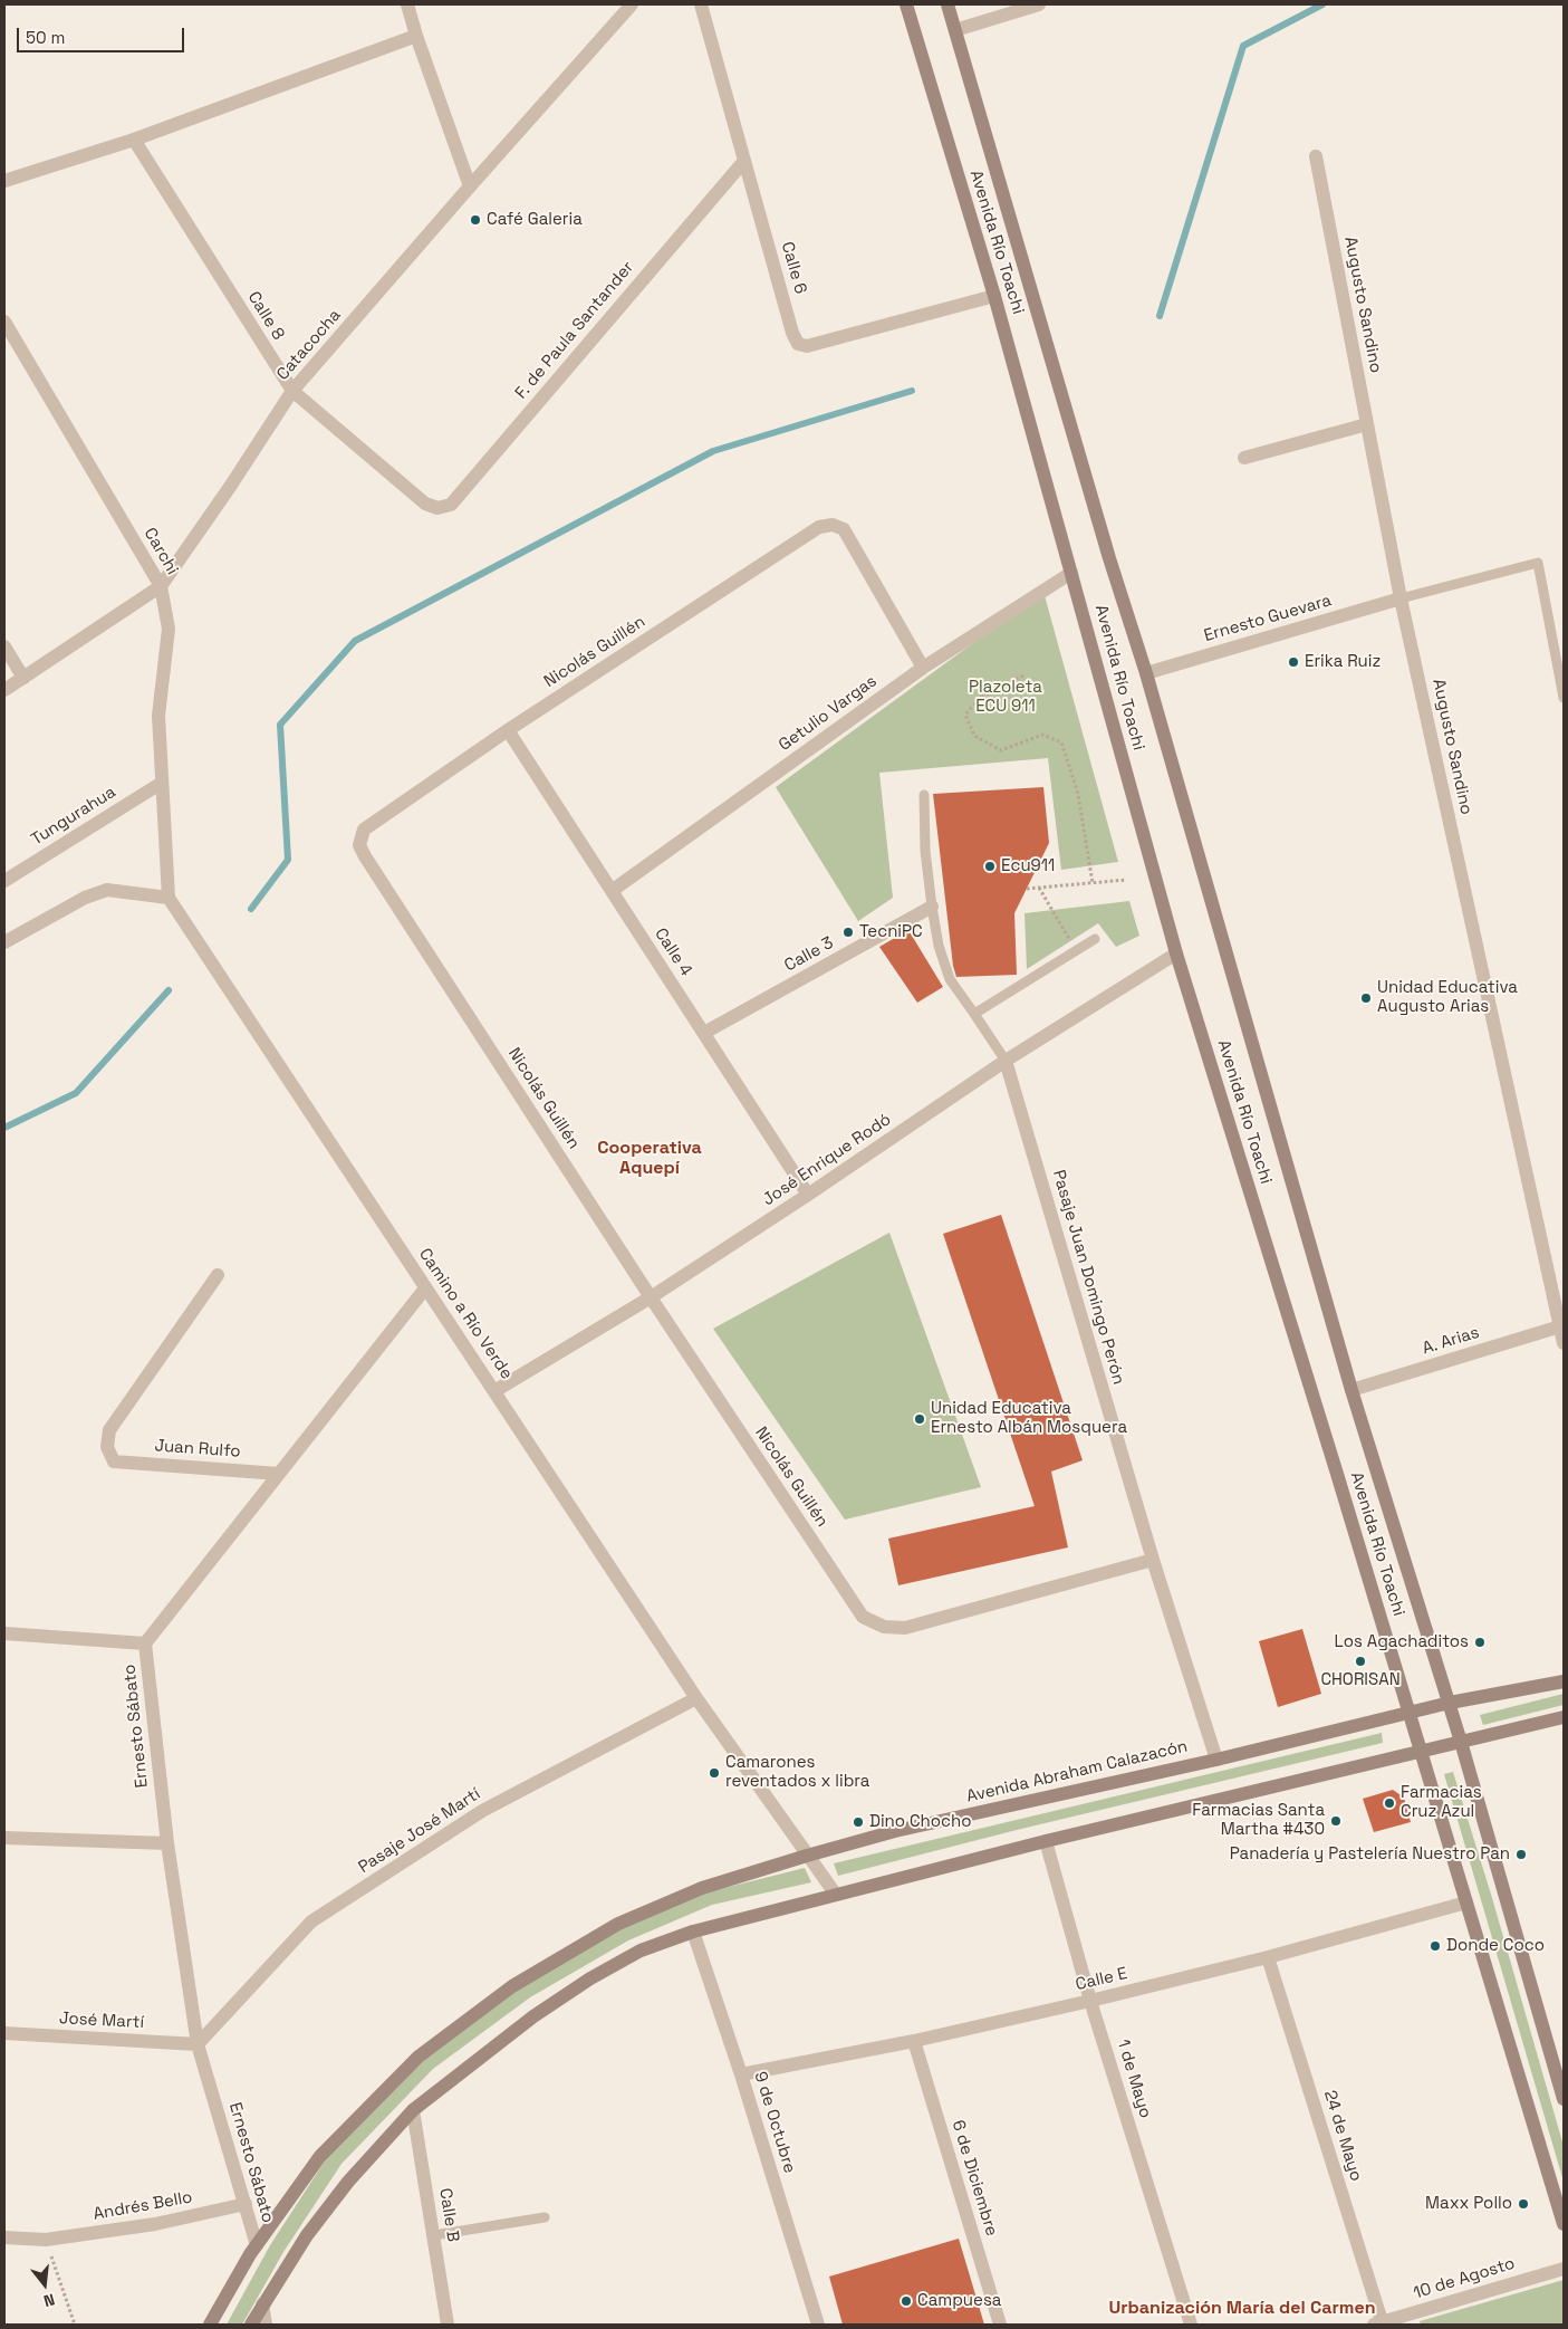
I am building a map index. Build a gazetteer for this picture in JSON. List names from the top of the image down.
{
  "streets": {
    "main road": ["Avenida Río Toachi", "Avenida Abraham Calazacón"],
    "street": [
      "Calle 6",
      "Augusto Sandino",
      "Calle 8",
      "F. de Paula Santander",
      "Catacocha",
      "Carchi",
      "Ernesto Guevara",
      "Nicolás Guillén",
      "Getulio Vargas",
      "Tungurahua",
      "Calle 4",
      "Calle 3",
      "José Enrique Rodó",
      "Pasaje Juan Domingo Perón",
      "Camino a Río Verde",
      "A. Arias",
      "Juan Rulfo",
      "Ernesto Sábato",
      "Pasaje José Martí",
      "Calle E",
      "José Martí",
      "1 de Mayo",
      "9 de Octubre",
      "24 de Mayo",
      "6 de Diciembre",
      "Andrés Bello",
      "Calle B",
      "10 de Agosto"
    ]
  },
  "crossings": [
    ["Avenida Río Toachi", "Calle 6"],
    ["Avenida Río Toachi", "Ernesto Guevara"],
    ["Avenida Río Toachi", "Getulio Vargas"],
    ["Avenida Río Toachi", "José Enrique Rodó"],
    ["Avenida Río Toachi", "A. Arias"],
    ["Avenida Río Toachi", "Avenida Abraham Calazacón"],
    ["Avenida Río Toachi", "Calle E"],
    ["Calle 6", "F. de Paula Santander"],
    ["Augusto Sandino", "Ernesto Guevara"],
    ["Augusto Sandino", "A. Arias"],
    ["Calle 8", "F. de Paula Santander"],
    ["Calle 8", "Catacocha"],
    ["Catacocha", "Carchi"],
    ["Carchi", "Tungurahua"],
    ["Carchi", "Camino a Río Verde"],
    ["Nicolás Guillén", "Getulio Vargas"],
    ["Nicolás Guillén", "Calle 4"],
    ["Nicolás Guillén", "José Enrique Rodó"],
    ["Nicolás Guillén", "Pasaje Juan Domingo Perón"],
    ["Getulio Vargas", "Calle 4"],
    ["Calle 4", "Calle 3"],
    ["Calle 4", "José Enrique Rodó"],
    ["José Enrique Rodó", "Pasaje Juan Domingo Perón"],
    ["José Enrique Rodó", "Camino a Río Verde"],
    ["Pasaje Juan Domingo Perón", "Avenida Abraham Calazacón"],
    ["Camino a Río Verde", "Ernesto Sábato"],
    ["Camino a Río Verde", "Avenida Abraham Calazacón"],
    ["Camino a Río Verde", "Pasaje José Martí"],
    ["Juan Rulfo", "Ernesto Sábato"],
    ["Ernesto Sábato", "Avenida Abraham Calazacón"],
    ["Ernesto Sábato", "Pasaje José Martí"],
    ["Ernesto Sábato", "José Martí"],
    ["Ernesto Sábato", "Andrés Bello"],
    ["Pasaje José Martí", "José Martí"],
    ["Calle E", "1 de Mayo"],
    ["Calle E", "9 de Octubre"],
    ["Calle E", "24 de Mayo"],
    ["Calle E", "6 de Diciembre"],
    ["24 de Mayo", "10 de Agosto"]
  ],
  "districts": ["Cooperativa Aquepí", "Urbanización María del Carmen"],
  "parks": ["Plazoleta ECU 911"],
  "places": [
    "Café Galeria",
    "Erika Ruiz",
    "Ecu911",
    "TecniPC",
    "Unidad Educativa Augusto Arias",
    "Unidad Educativa Ernesto Albán Mosquera",
    "Los Agachaditos",
    "CHORISAN",
    "Camarones reventados x libra",
    "Farmacias Cruz Azul",
    "Farmacias Santa Martha #430",
    "Dino Chocho",
    "Panadería y Pastelería Nuestro Pan",
    "Donde Coco",
    "Maxx Pollo",
    "Campuesa"
  ],
  "scale_bar": "50 m",
  "north": "bottom"
}
